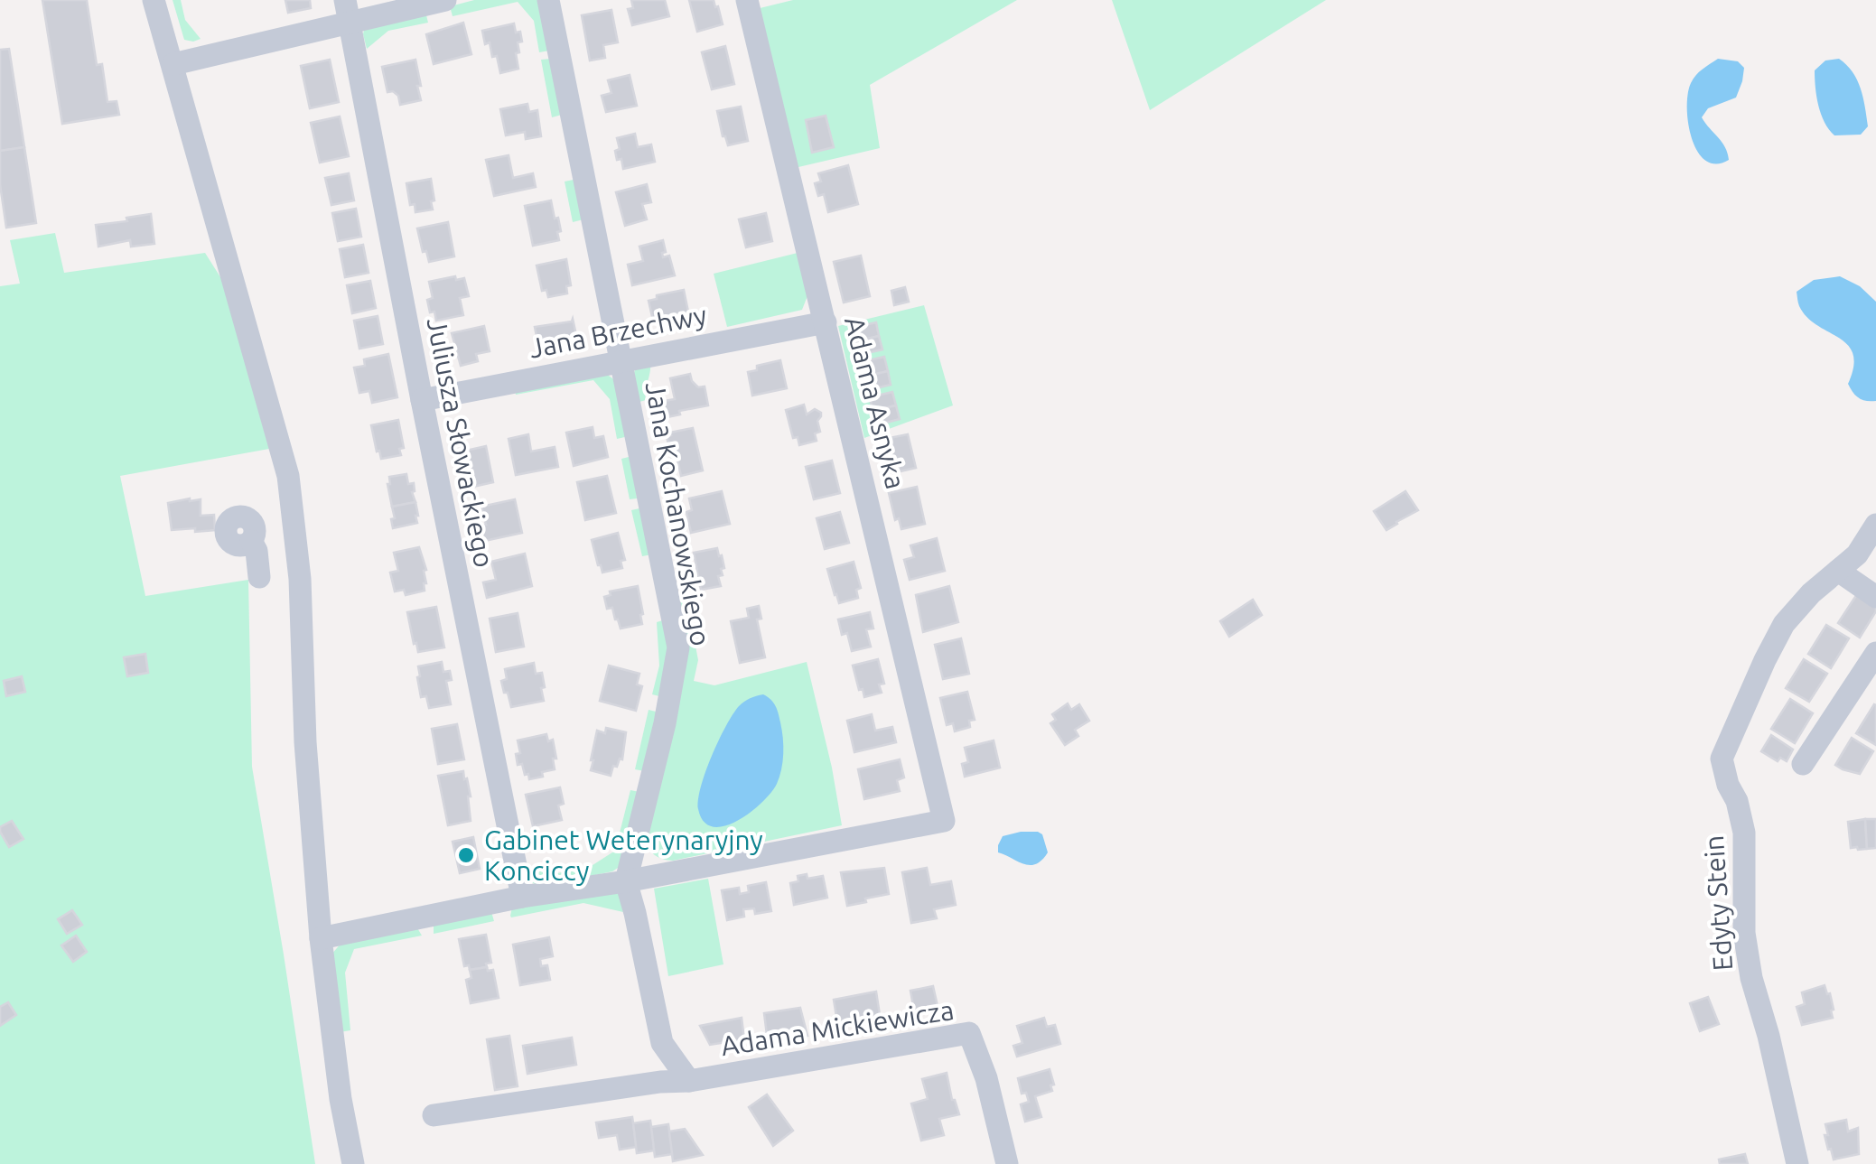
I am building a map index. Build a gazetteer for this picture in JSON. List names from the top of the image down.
{
  "streets": {
    "street": [
      "Jana Brzechwy",
      "Adama Asnyka",
      "Juliusza Słowackiego",
      "Jana Kochanowskiego",
      "Edyty Stein",
      "Adama Mickiewicza"
    ]
  },
  "crossings": [
    ["Jana Brzechwy", "Adama Asnyka"],
    ["Jana Brzechwy", "Juliusza Słowackiego"],
    ["Jana Brzechwy", "Jana Kochanowskiego"],
    ["Adama Asnyka", "Jana Kochanowskiego"],
    ["Jana Kochanowskiego", "Adama Mickiewicza"]
  ],
  "places": ["Gabinet Weterynaryjny Konciccy"]
}
